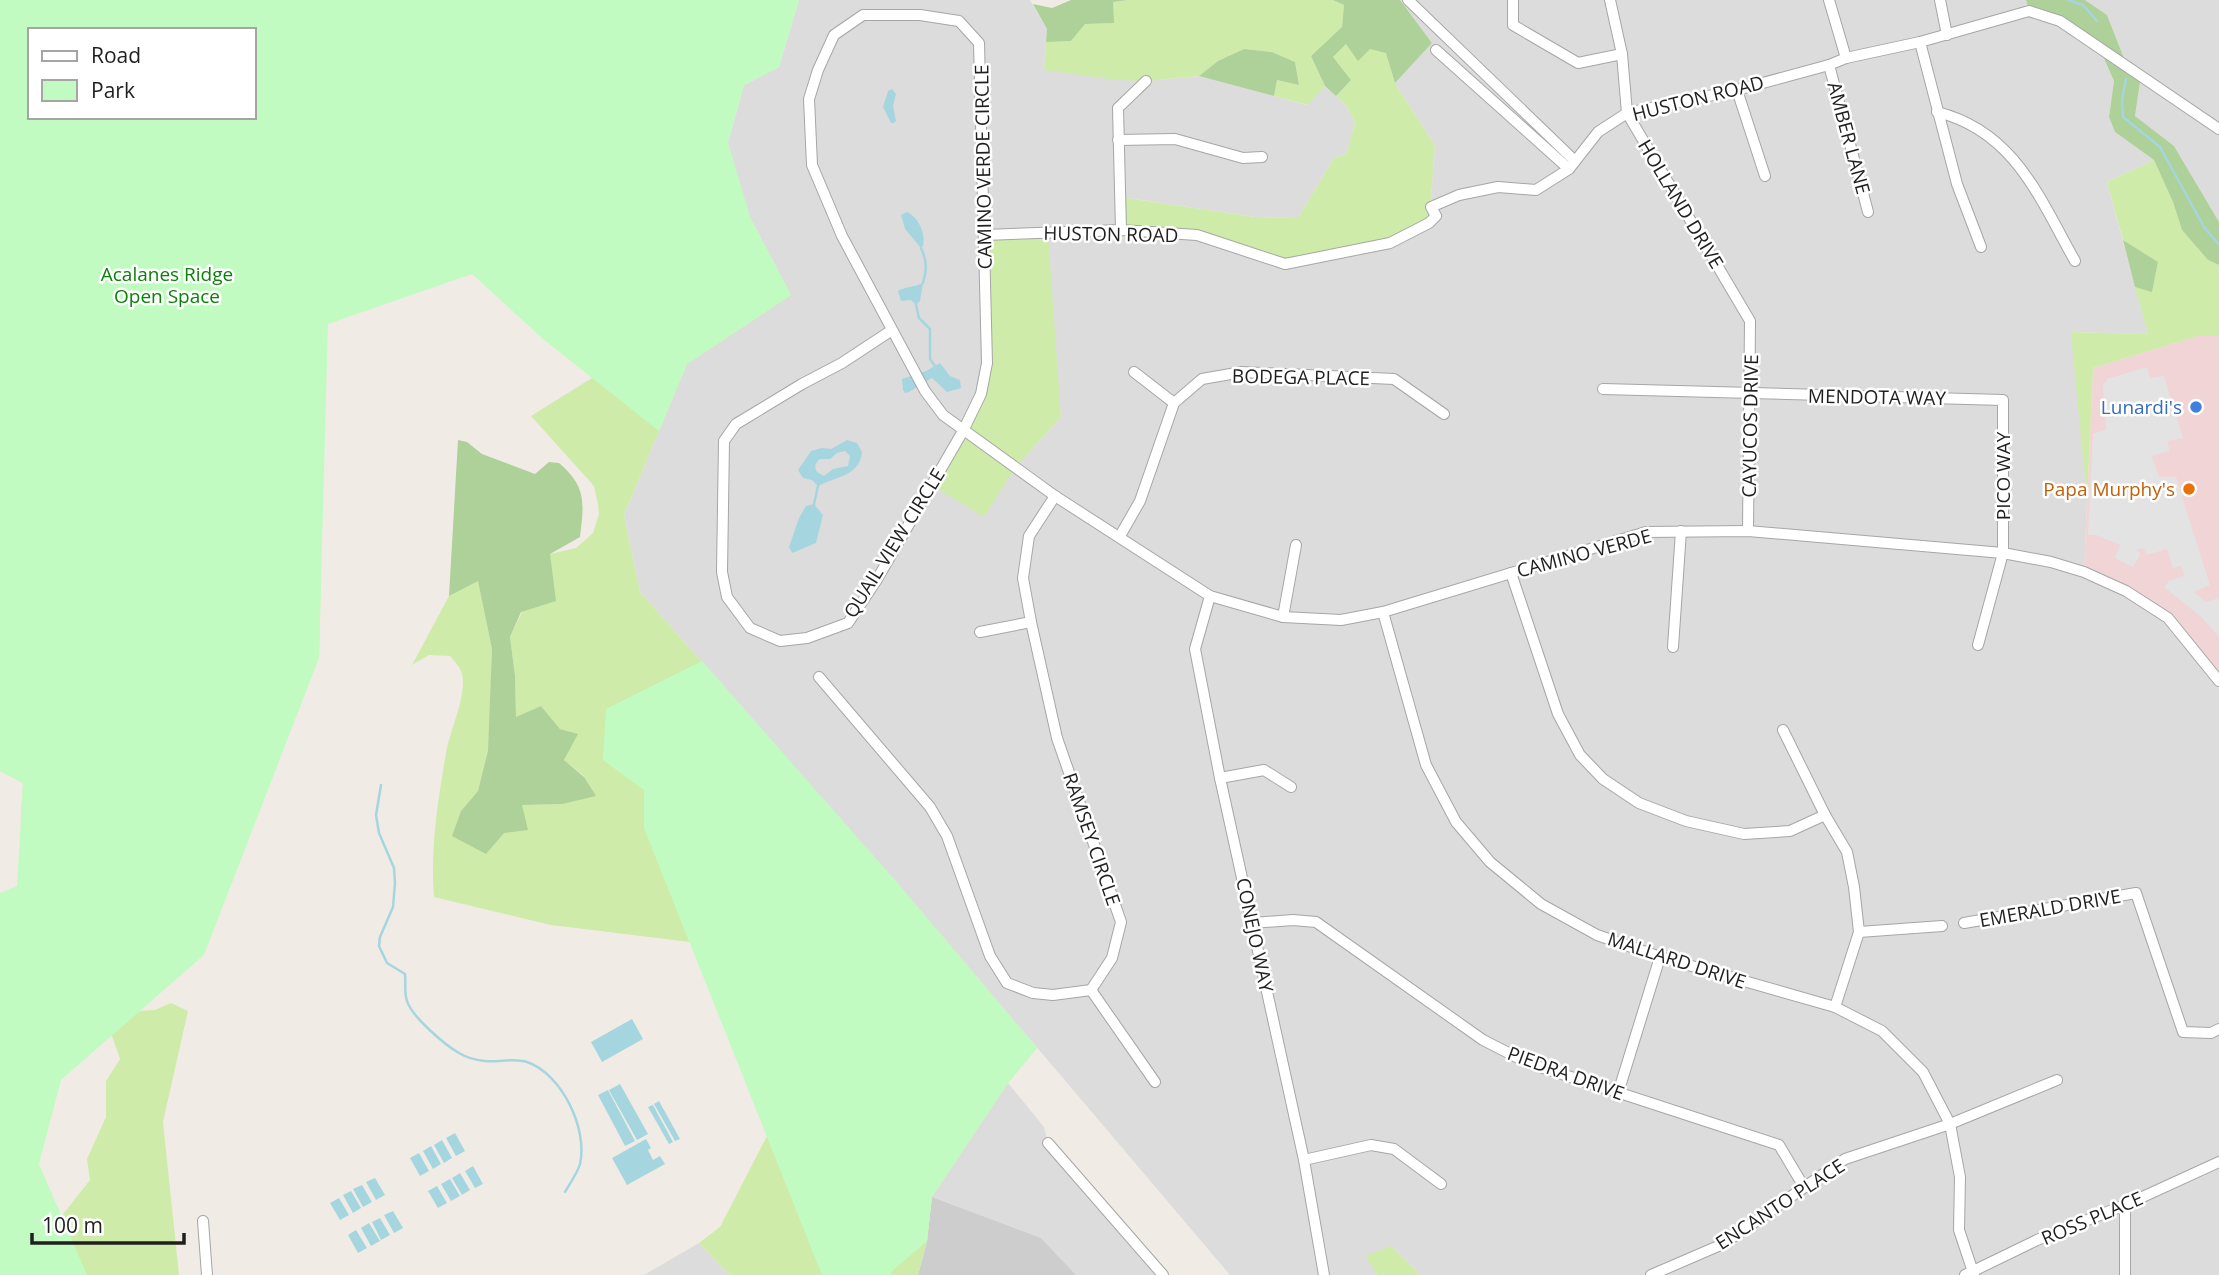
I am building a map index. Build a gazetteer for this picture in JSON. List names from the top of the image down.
{
  "streets": {
    "street": [
      "HUSTON ROAD",
      "AMBER LANE",
      "CAMINO VERDE CIRCLE",
      "HOLLAND DRIVE",
      "BODEGA PLACE",
      "MENDOTA WAY",
      "CAYUCOS DRIVE",
      "PICO WAY",
      "QUAIL VIEW CIRCLE",
      "CAMINO VERDE",
      "RAMSEY CIRCLE",
      "EMERALD DRIVE",
      "CONEJO WAY",
      "MALLARD DRIVE",
      "PIEDRA DRIVE",
      "ENCANTO PLACE",
      "ROSS PLACE"
    ]
  },
  "crossings": [
    ["HUSTON ROAD", "AMBER LANE"],
    ["HUSTON ROAD", "CAMINO VERDE CIRCLE"],
    ["HUSTON ROAD", "HOLLAND DRIVE"],
    ["CAMINO VERDE CIRCLE", "QUAIL VIEW CIRCLE"],
    ["CAMINO VERDE CIRCLE", "CAMINO VERDE"],
    ["HOLLAND DRIVE", "CAYUCOS DRIVE"],
    ["MENDOTA WAY", "CAYUCOS DRIVE"],
    ["MENDOTA WAY", "PICO WAY"],
    ["CAYUCOS DRIVE", "CAMINO VERDE"],
    ["PICO WAY", "CAMINO VERDE"],
    ["QUAIL VIEW CIRCLE", "CAMINO VERDE"],
    ["CAMINO VERDE", "RAMSEY CIRCLE"],
    ["CAMINO VERDE", "CONEJO WAY"],
    ["CAMINO VERDE", "MALLARD DRIVE"],
    ["CONEJO WAY", "PIEDRA DRIVE"],
    ["MALLARD DRIVE", "ENCANTO PLACE"],
    ["MALLARD DRIVE", "ROSS PLACE"],
    ["PIEDRA DRIVE", "ENCANTO PLACE"]
  ],
  "parks": ["Acalanes Ridge Open Space"],
  "places": ["Lunardi's", "Papa Murphy's"],
  "legend": ["Road", "Park"],
  "scale_bar": "100 m"
}
